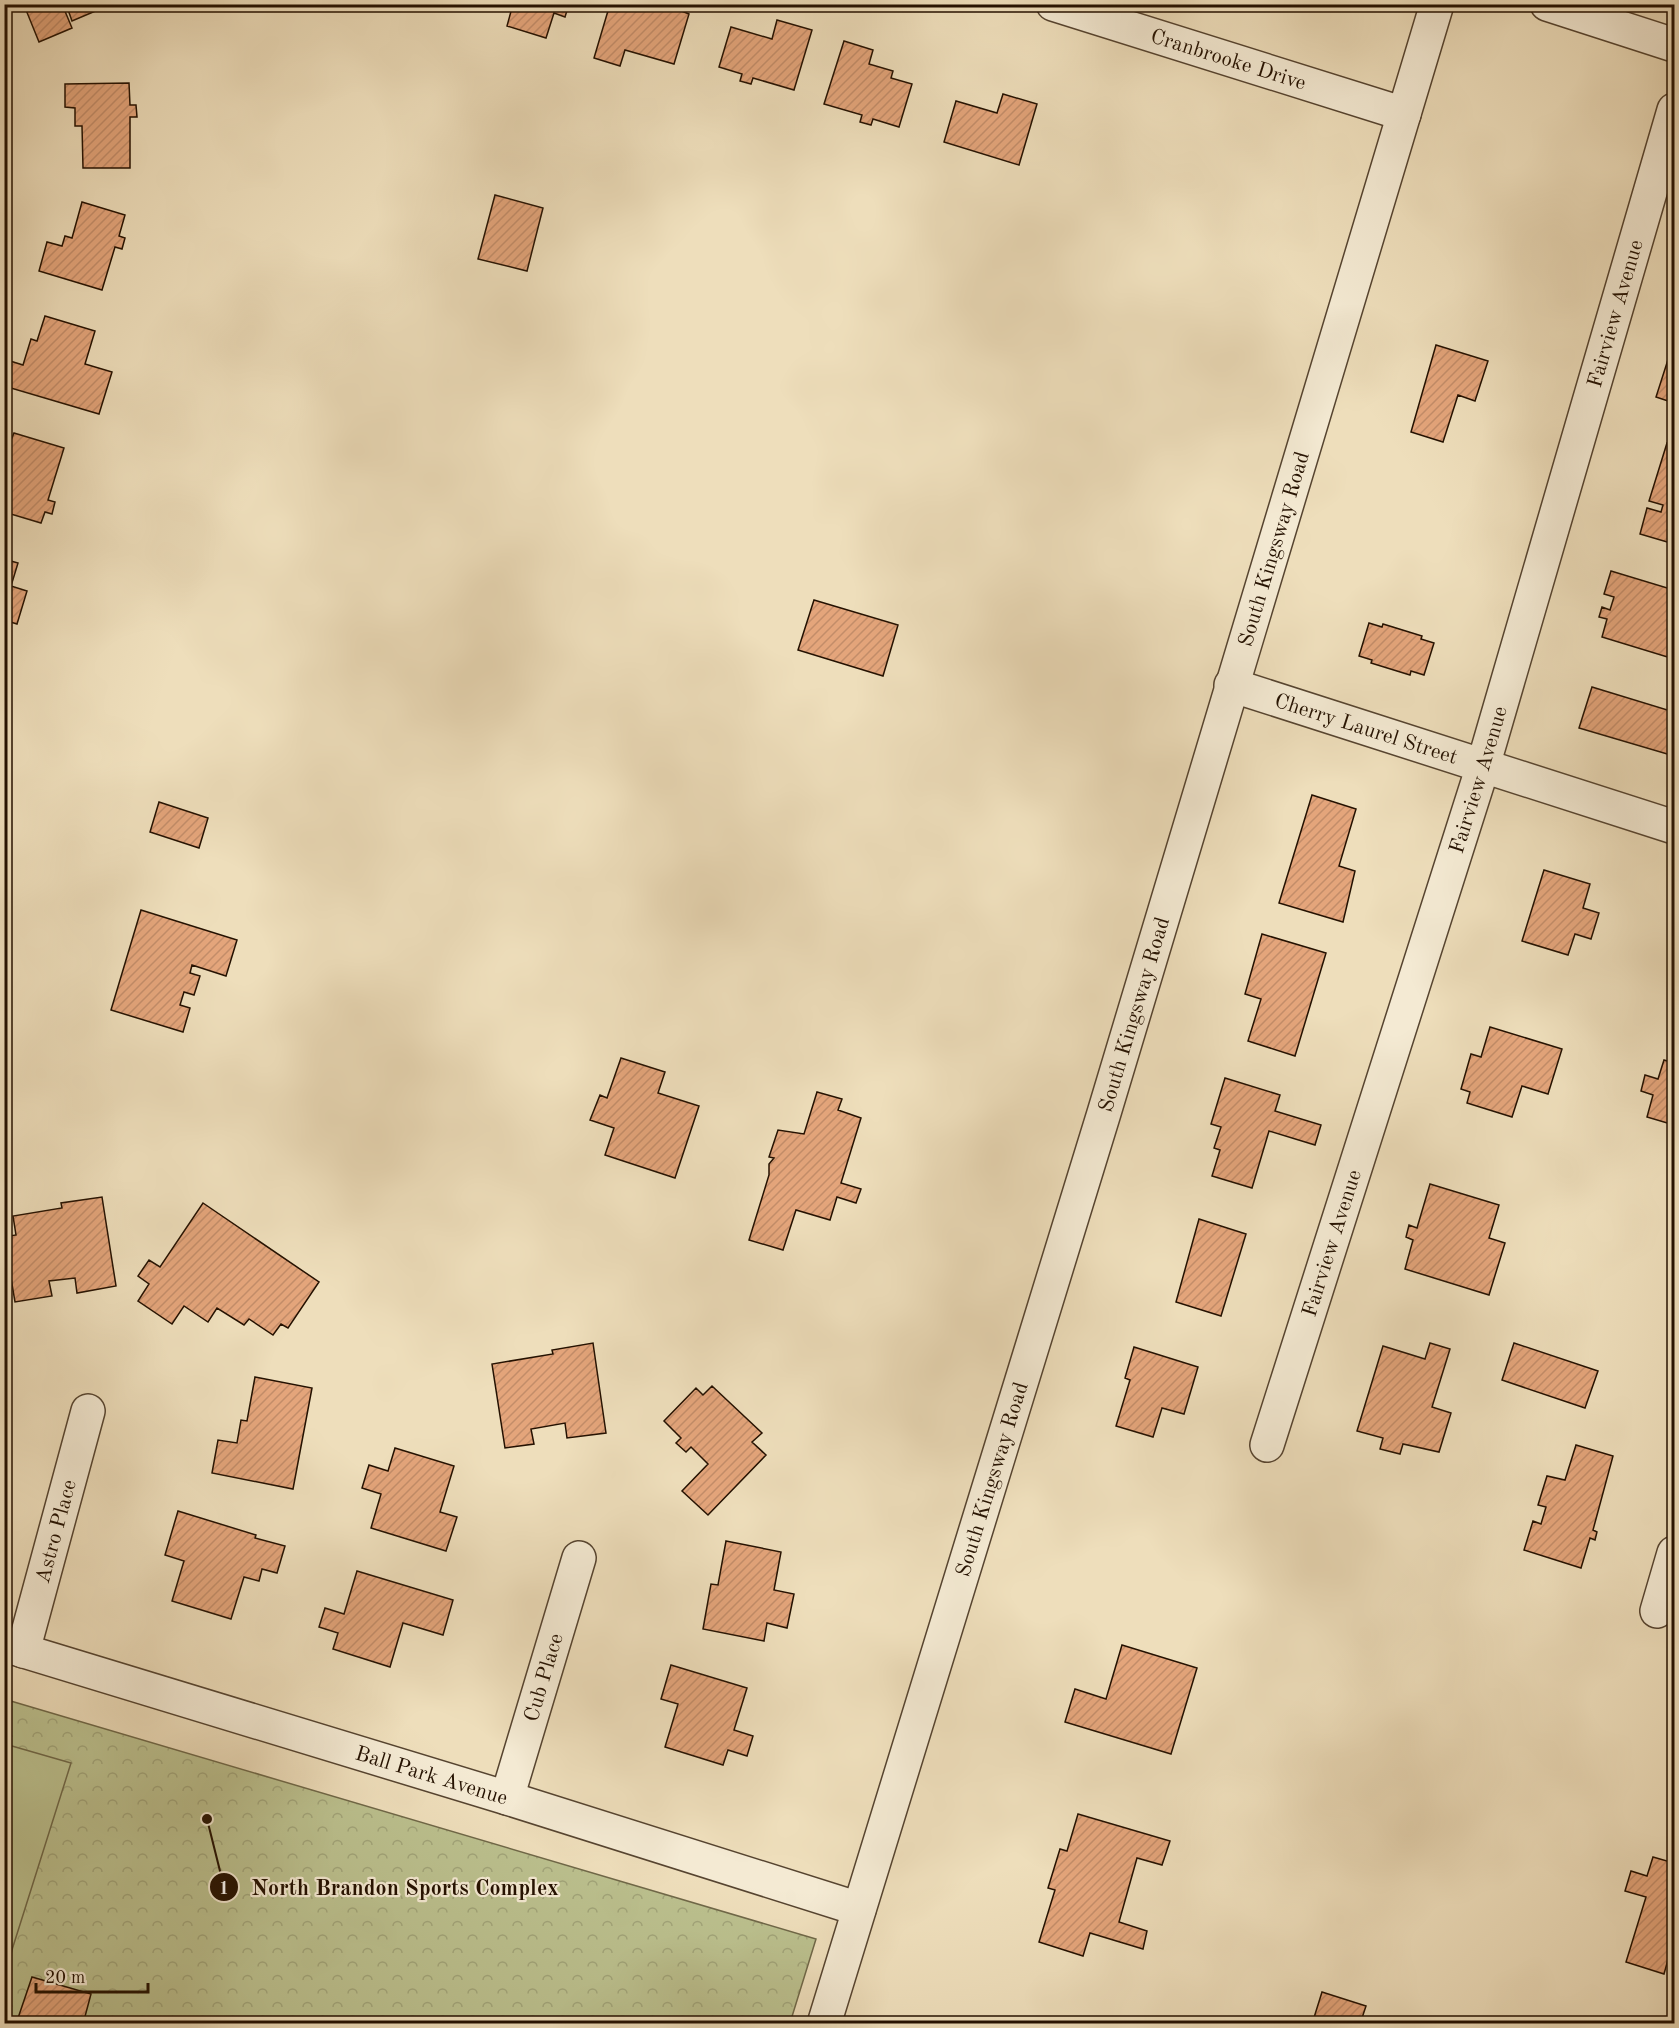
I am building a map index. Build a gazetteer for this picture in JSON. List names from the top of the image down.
{
  "streets": {
    "street": [
      "Cranbrooke Drive",
      "Fairview Avenue",
      "South Kingsway Road",
      "Cherry Laurel Street",
      "Astro Place",
      "Cub Place",
      "Ball Park Avenue"
    ]
  },
  "crossings": [
    ["Cranbrooke Drive", "South Kingsway Road"],
    ["Fairview Avenue", "Cherry Laurel Street"],
    ["South Kingsway Road", "Cherry Laurel Street"],
    ["South Kingsway Road", "Ball Park Avenue"],
    ["Astro Place", "Ball Park Avenue"],
    ["Cub Place", "Ball Park Avenue"]
  ],
  "places": ["North Brandon Sports Complex"],
  "scale_bar": "20 m"
}
